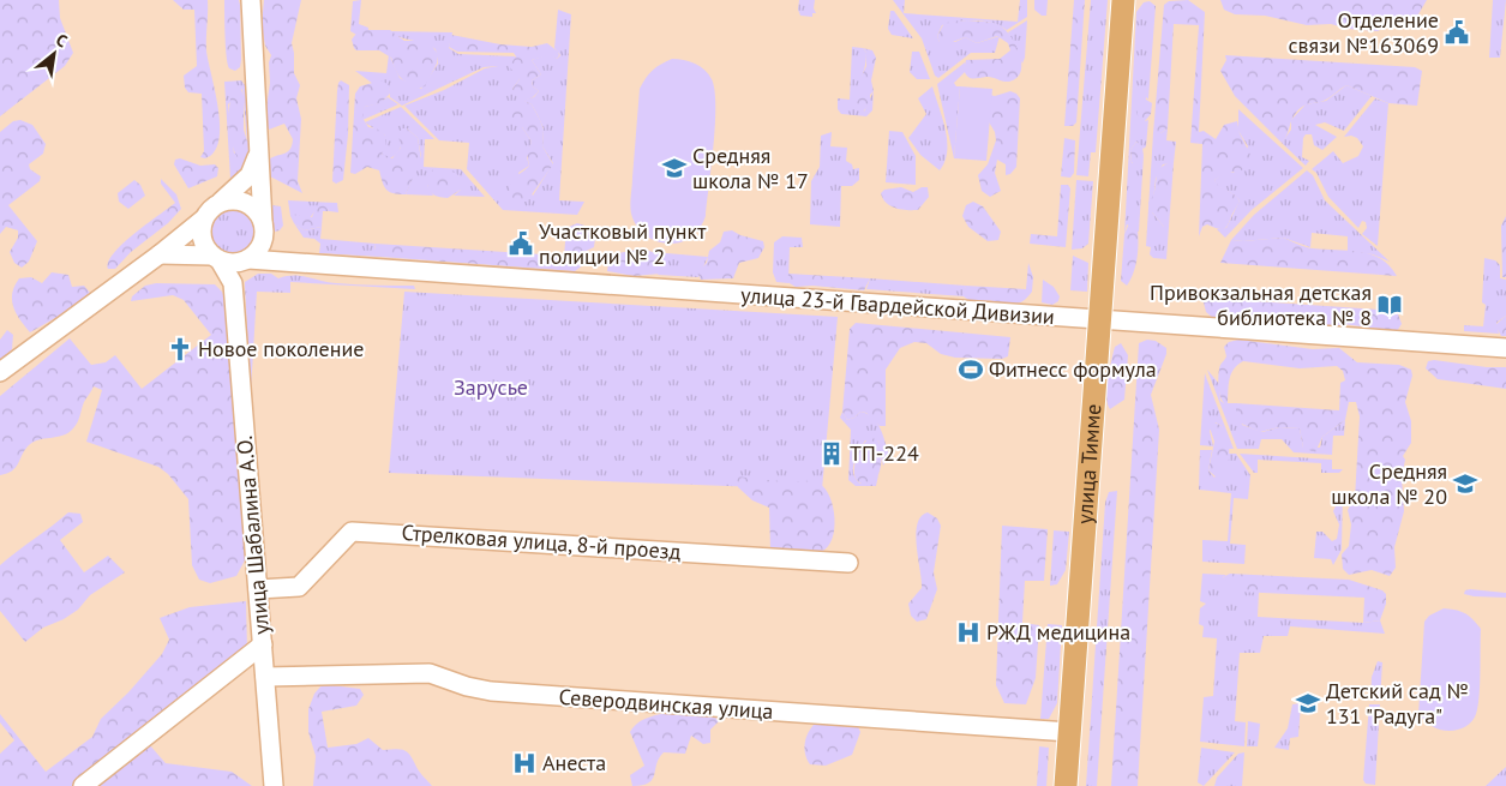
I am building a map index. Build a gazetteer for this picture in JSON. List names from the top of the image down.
{
  "streets": {
    "main road": ["улица Тимме"],
    "street": [
      "улица 23-й Гвардейской Дивизии",
      "улица Шабалина А.О.",
      "Стрелковая улица, 8-й проезд",
      "Северодвинская улица"
    ]
  },
  "crossings": [
    ["улица 23-й Гвардейской Дивизии", "улица Тимме"],
    ["улица Тимме", "Северодвинская улица"],
    ["улица Шабалина А.О.", "Стрелковая улица, 8-й проезд"],
    ["улица Шабалина А.О.", "Северодвинская улица"]
  ],
  "parks": ["Зарусье"],
  "places": {
    "public building": ["Отделение связи №163069", "Участковый пункт полиции № 2"],
    "school or university": ["Средняя школа № 17", "Средняя школа № 20", "Детский сад № 131 \"Радуга\""],
    "library": ["Привокзальная детская библиотека № 8"],
    "church": ["Новое поколение"],
    "sports": ["Фитнесс формула"],
    "building": ["ТП-224"],
    "hospital": ["РЖД медицина", "Анеста"]
  },
  "north": "top right"
}
